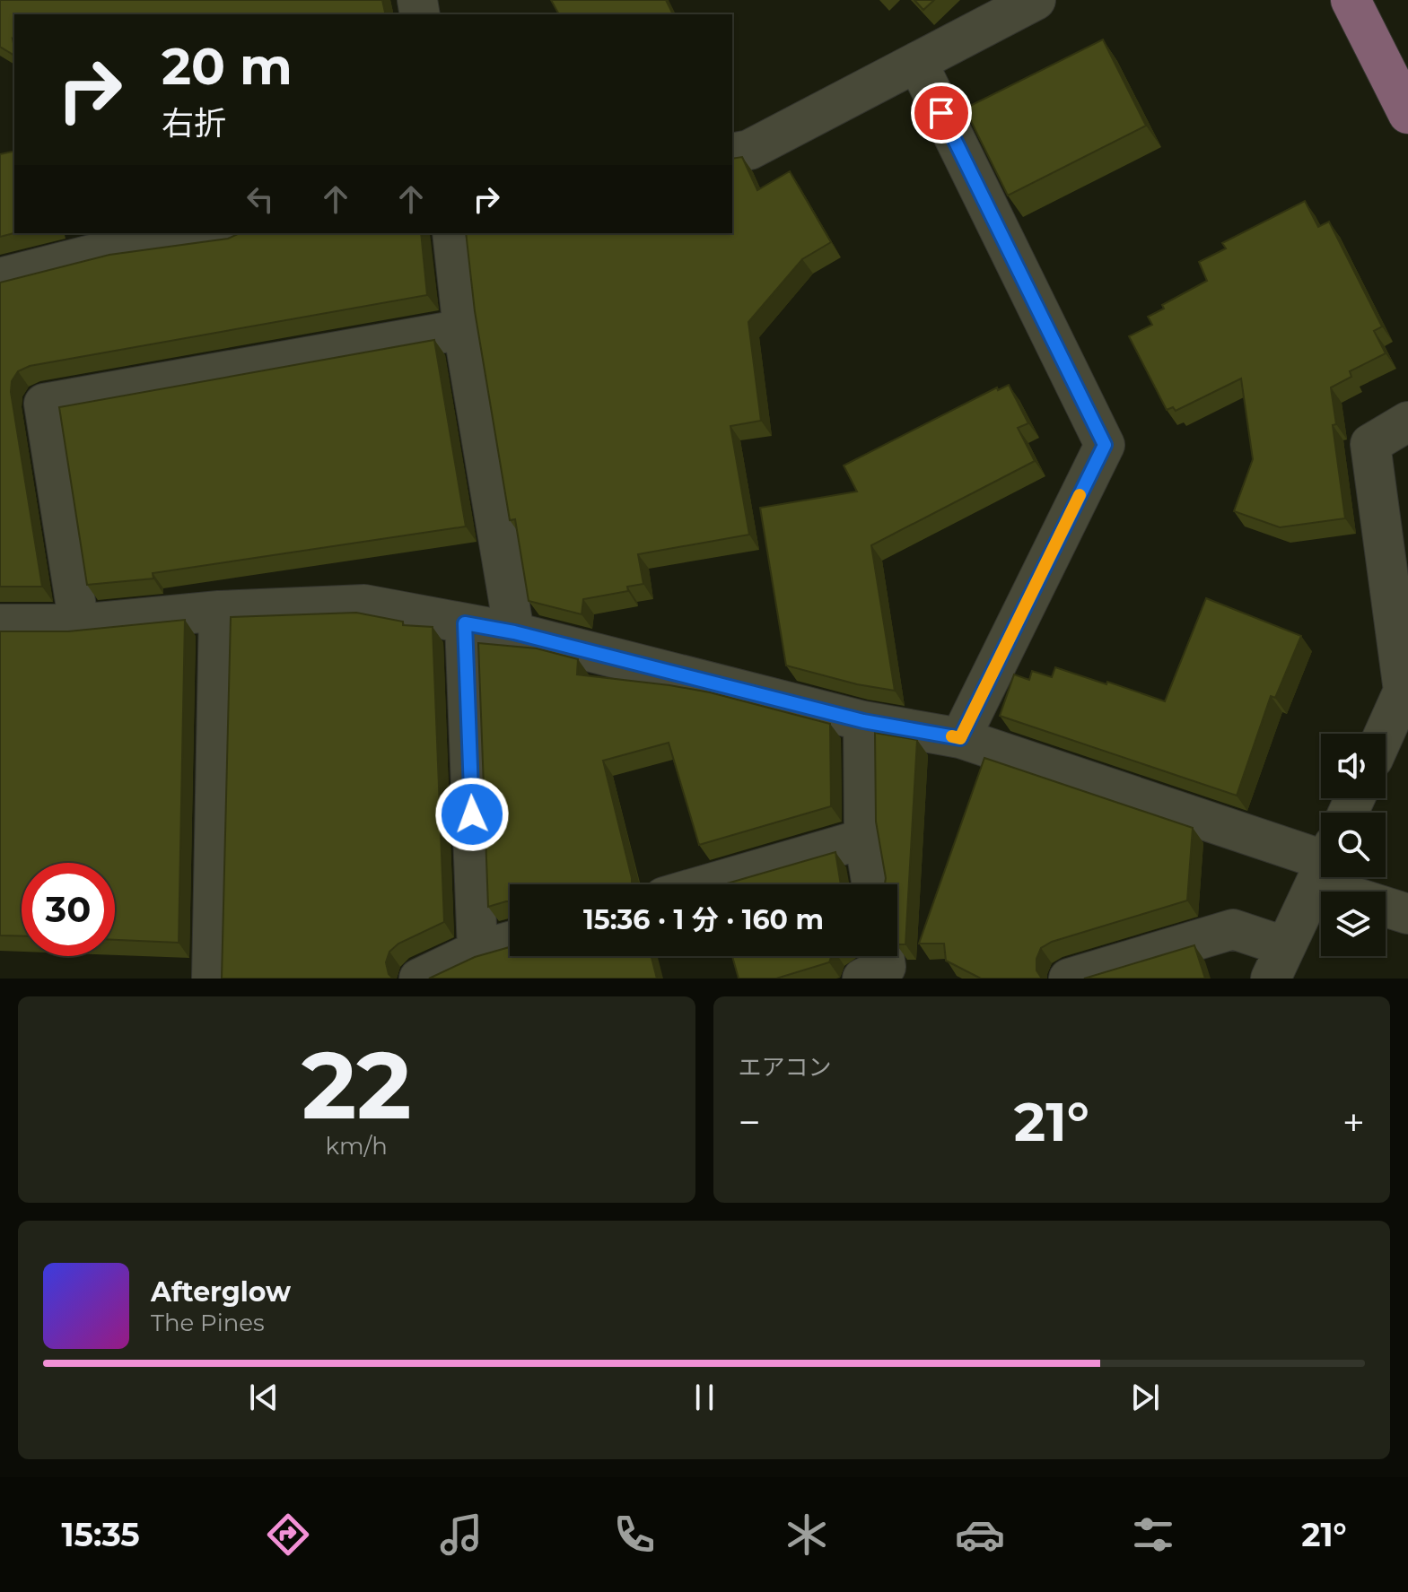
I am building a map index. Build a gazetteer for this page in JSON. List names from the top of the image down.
{
  "page": {
    "turn": ["20 m", "右折"],
    "limit": "30",
    "trip": "15:36 · 1 分 · 160 m",
    "tile": [
      ["22", "km/h"],
      "エアコン"
    ],
    "heat": ["−", "21°", "+"],
    "song": ["Afterglow", "The Pines"],
    "tabs": ["15:35", "21°"]
  }
}
